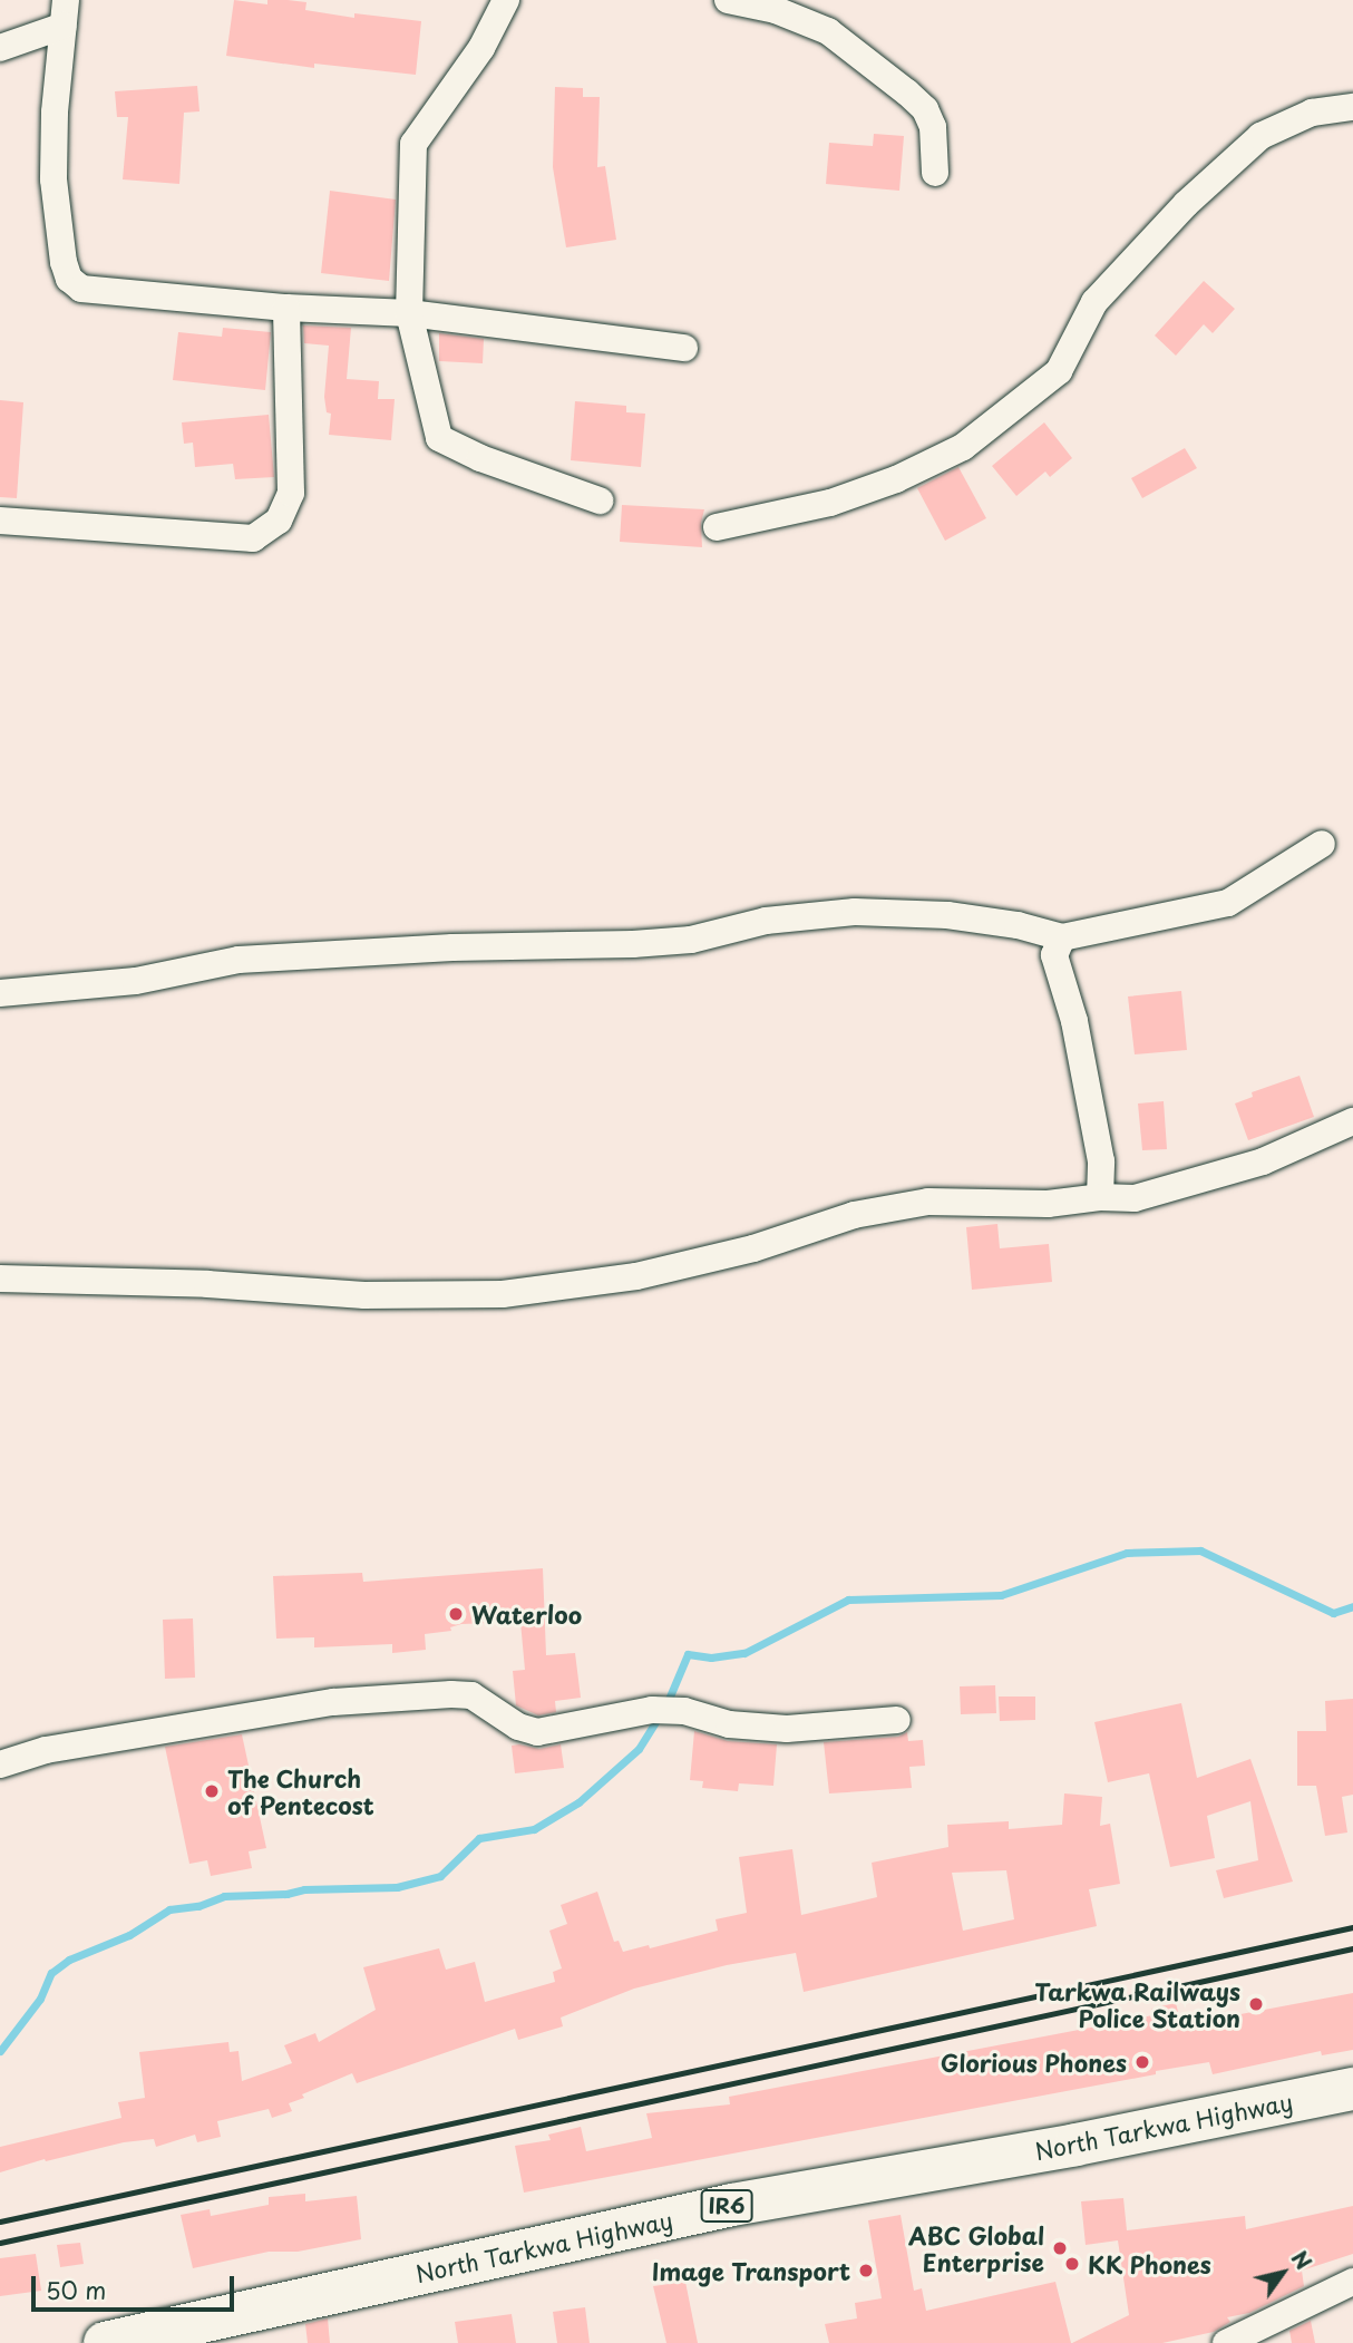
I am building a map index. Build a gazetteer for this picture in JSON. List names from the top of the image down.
{
  "streets": {
    "main road": ["North Tarkwa Highway", "IR6"]
  },
  "places": [
    "Waterloo",
    "The Church of Pentecost",
    "Tarkwa Railways Police Station",
    "Glorious Phones",
    "ABC Global Enterprise",
    "KK Phones",
    "Image Transport"
  ],
  "scale_bar": "50 m",
  "north": "top right"
}
